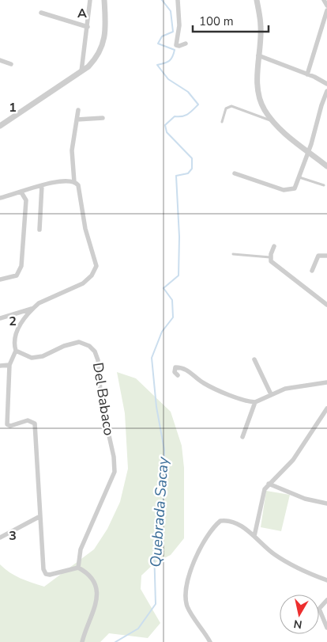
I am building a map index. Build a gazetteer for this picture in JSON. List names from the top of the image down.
{
  "streets": {
    "street": ["Del Babaco"]
  },
  "water": ["Quebrada Sacay"],
  "scale_bar": "100 m",
  "north": "bottom",
  "grid": {
    "columns": ["A"],
    "rows": ["1", "2", "3"]
  }
}
